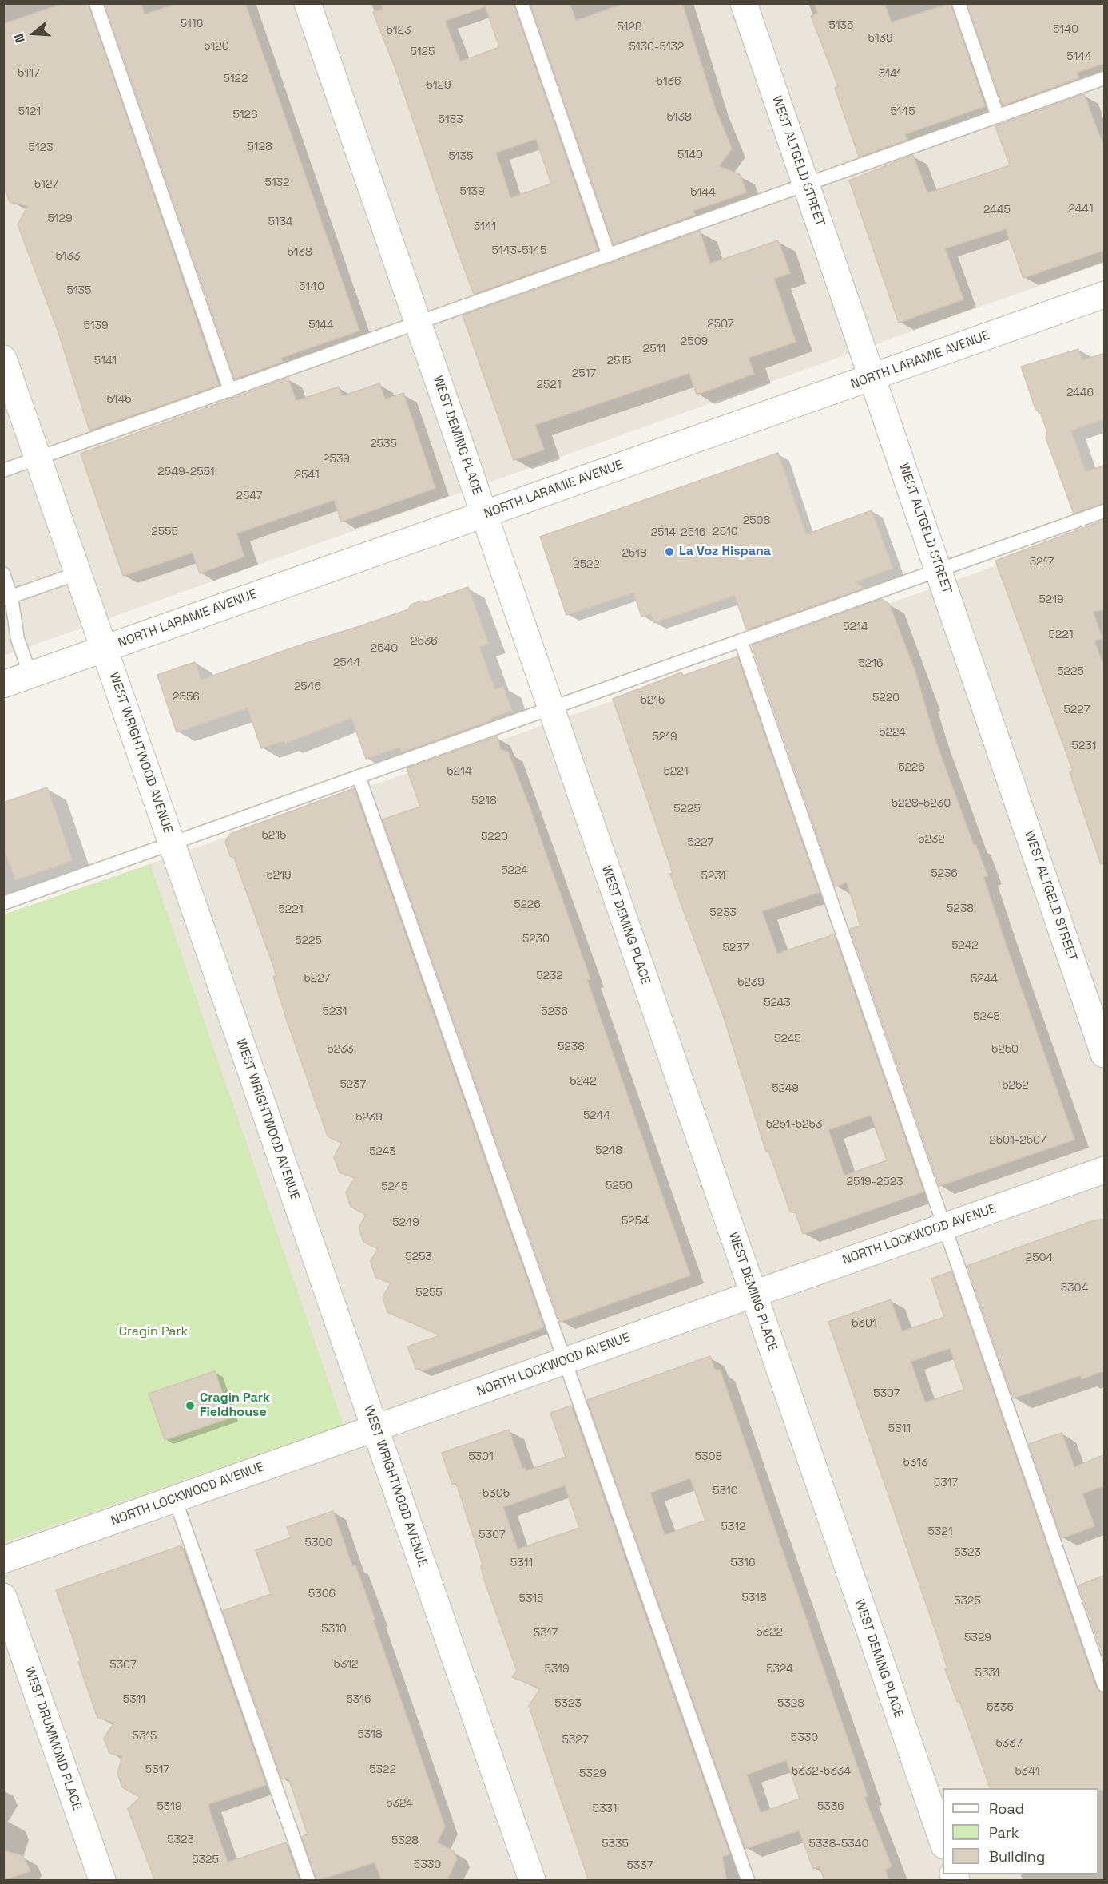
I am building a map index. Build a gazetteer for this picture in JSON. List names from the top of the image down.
{
  "streets": {
    "street": [
      "WEST ALTGELD STREET",
      "NORTH LARAMIE AVENUE",
      "WEST DEMING PLACE",
      "WEST WRIGHTWOOD AVENUE",
      "NORTH LOCKWOOD AVENUE",
      "WEST DRUMMOND PLACE"
    ]
  },
  "crossings": [
    ["WEST ALTGELD STREET", "NORTH LARAMIE AVENUE"],
    ["NORTH LARAMIE AVENUE", "WEST DEMING PLACE"],
    ["NORTH LARAMIE AVENUE", "WEST WRIGHTWOOD AVENUE"],
    ["WEST DEMING PLACE", "NORTH LOCKWOOD AVENUE"],
    ["WEST WRIGHTWOOD AVENUE", "NORTH LOCKWOOD AVENUE"]
  ],
  "parks": ["Cragin Park"],
  "places": ["La Voz Hispana", "Cragin Park Fieldhouse"],
  "house_numbers": [
    "5116",
    "5135",
    "5128",
    "5140",
    "5123",
    "5139",
    "5120",
    "5130-5132",
    "5125",
    "5144",
    "5117",
    "5141",
    "5122",
    "5136",
    "5129",
    "5121",
    "5145",
    "5126",
    "5138",
    "5133",
    "5128",
    "5123",
    "5140",
    "5135",
    "5132",
    "5127",
    "5139",
    "5144",
    "2441",
    "2445",
    "5129",
    "5134",
    "5141",
    "5143-5145",
    "5138",
    "5133",
    "5140",
    "5135",
    "2507",
    "5144",
    "5139",
    "2509",
    "2511",
    "5141",
    "2515",
    "2517",
    "2521",
    "2446",
    "5145",
    "2535",
    "2539",
    "2549-2551",
    "2541",
    "2547",
    "2508",
    "2555",
    "2510",
    "2514-2516",
    "2518",
    "5217",
    "2522",
    "5219",
    "5214",
    "5221",
    "2536",
    "2540",
    "2544",
    "5216",
    "5225",
    "2546",
    "2556",
    "5220",
    "5215",
    "5227",
    "5224",
    "5219",
    "5231",
    "5226",
    "5214",
    "5221",
    "5218",
    "5228-5230",
    "5225",
    "5215",
    "5220",
    "5232",
    "5227",
    "5224",
    "5236",
    "5219",
    "5231",
    "5226",
    "5238",
    "5221",
    "5233",
    "5230",
    "5225",
    "5242",
    "5237",
    "5232",
    "5227",
    "5244",
    "5239",
    "5243",
    "5231",
    "5236",
    "5248",
    "5245",
    "5238",
    "5233",
    "5250",
    "5242",
    "5237",
    "5252",
    "5249",
    "5244",
    "5239",
    "5251-5253",
    "2501-2507",
    "5248",
    "5243",
    "2519-2523",
    "5250",
    "5245",
    "5254",
    "5249",
    "5253",
    "2504",
    "5304",
    "5255",
    "5301",
    "5307",
    "5311",
    "5301",
    "5308",
    "5313",
    "5317",
    "5310",
    "5305",
    "5312",
    "5321",
    "5307",
    "5300",
    "5323",
    "5311",
    "5316",
    "5306",
    "5318",
    "5315",
    "5325",
    "5310",
    "5322",
    "5317",
    "5329",
    "5312",
    "5307",
    "5319",
    "5324",
    "5331",
    "5311",
    "5316",
    "5323",
    "5328",
    "5335",
    "5318",
    "5315",
    "5330",
    "5327",
    "5337",
    "5317",
    "5322",
    "5332-5334",
    "5341",
    "5329",
    "5324",
    "5319",
    "5336",
    "5331",
    "5323",
    "5328",
    "5335",
    "5338-5340",
    "5325",
    "5330",
    "5337"
  ],
  "legend": ["Road", "Park", "Building"],
  "north": "left"
}
